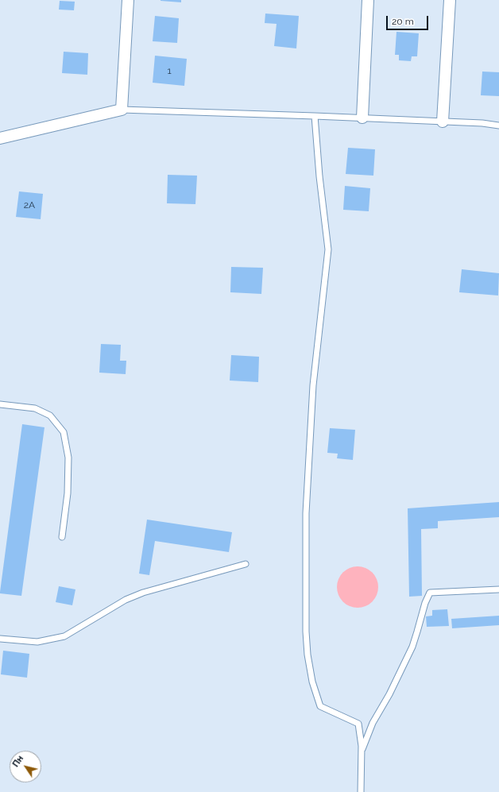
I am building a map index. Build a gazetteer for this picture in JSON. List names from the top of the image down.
{
  "house_numbers": ["1", "2А"],
  "scale_bar": "20 m",
  "north": "top left"
}
